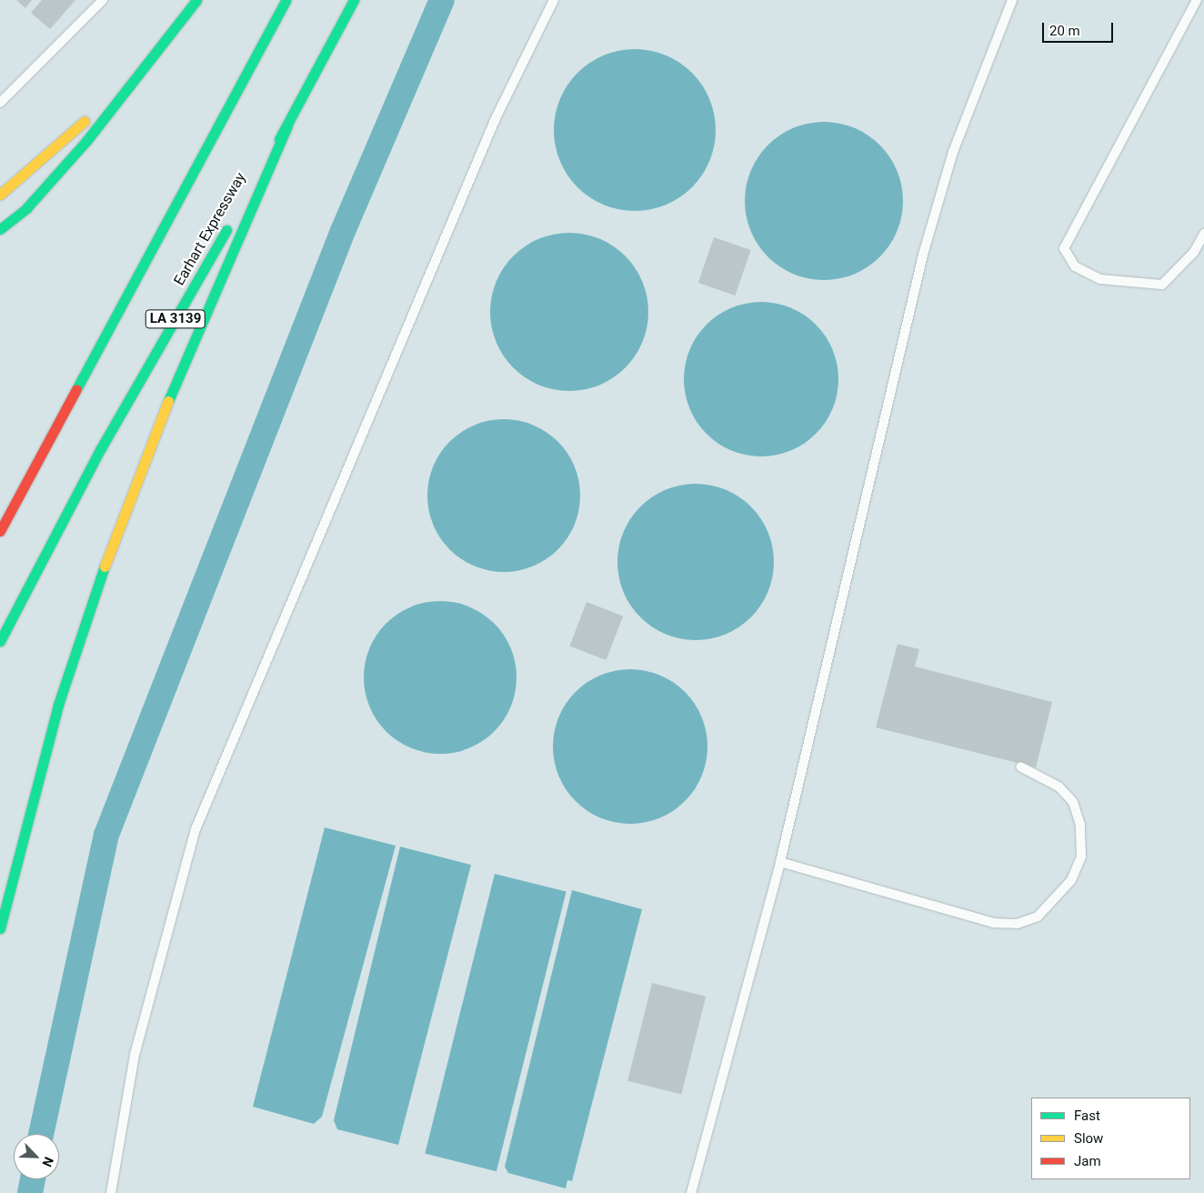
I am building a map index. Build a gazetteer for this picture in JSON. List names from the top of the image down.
{
  "streets": {
    "highway": ["Earhart Expressway", "LA 3139"]
  },
  "legend": ["Fast", "Slow", "Jam"],
  "scale_bar": "20 m",
  "north": "bottom right"
}
